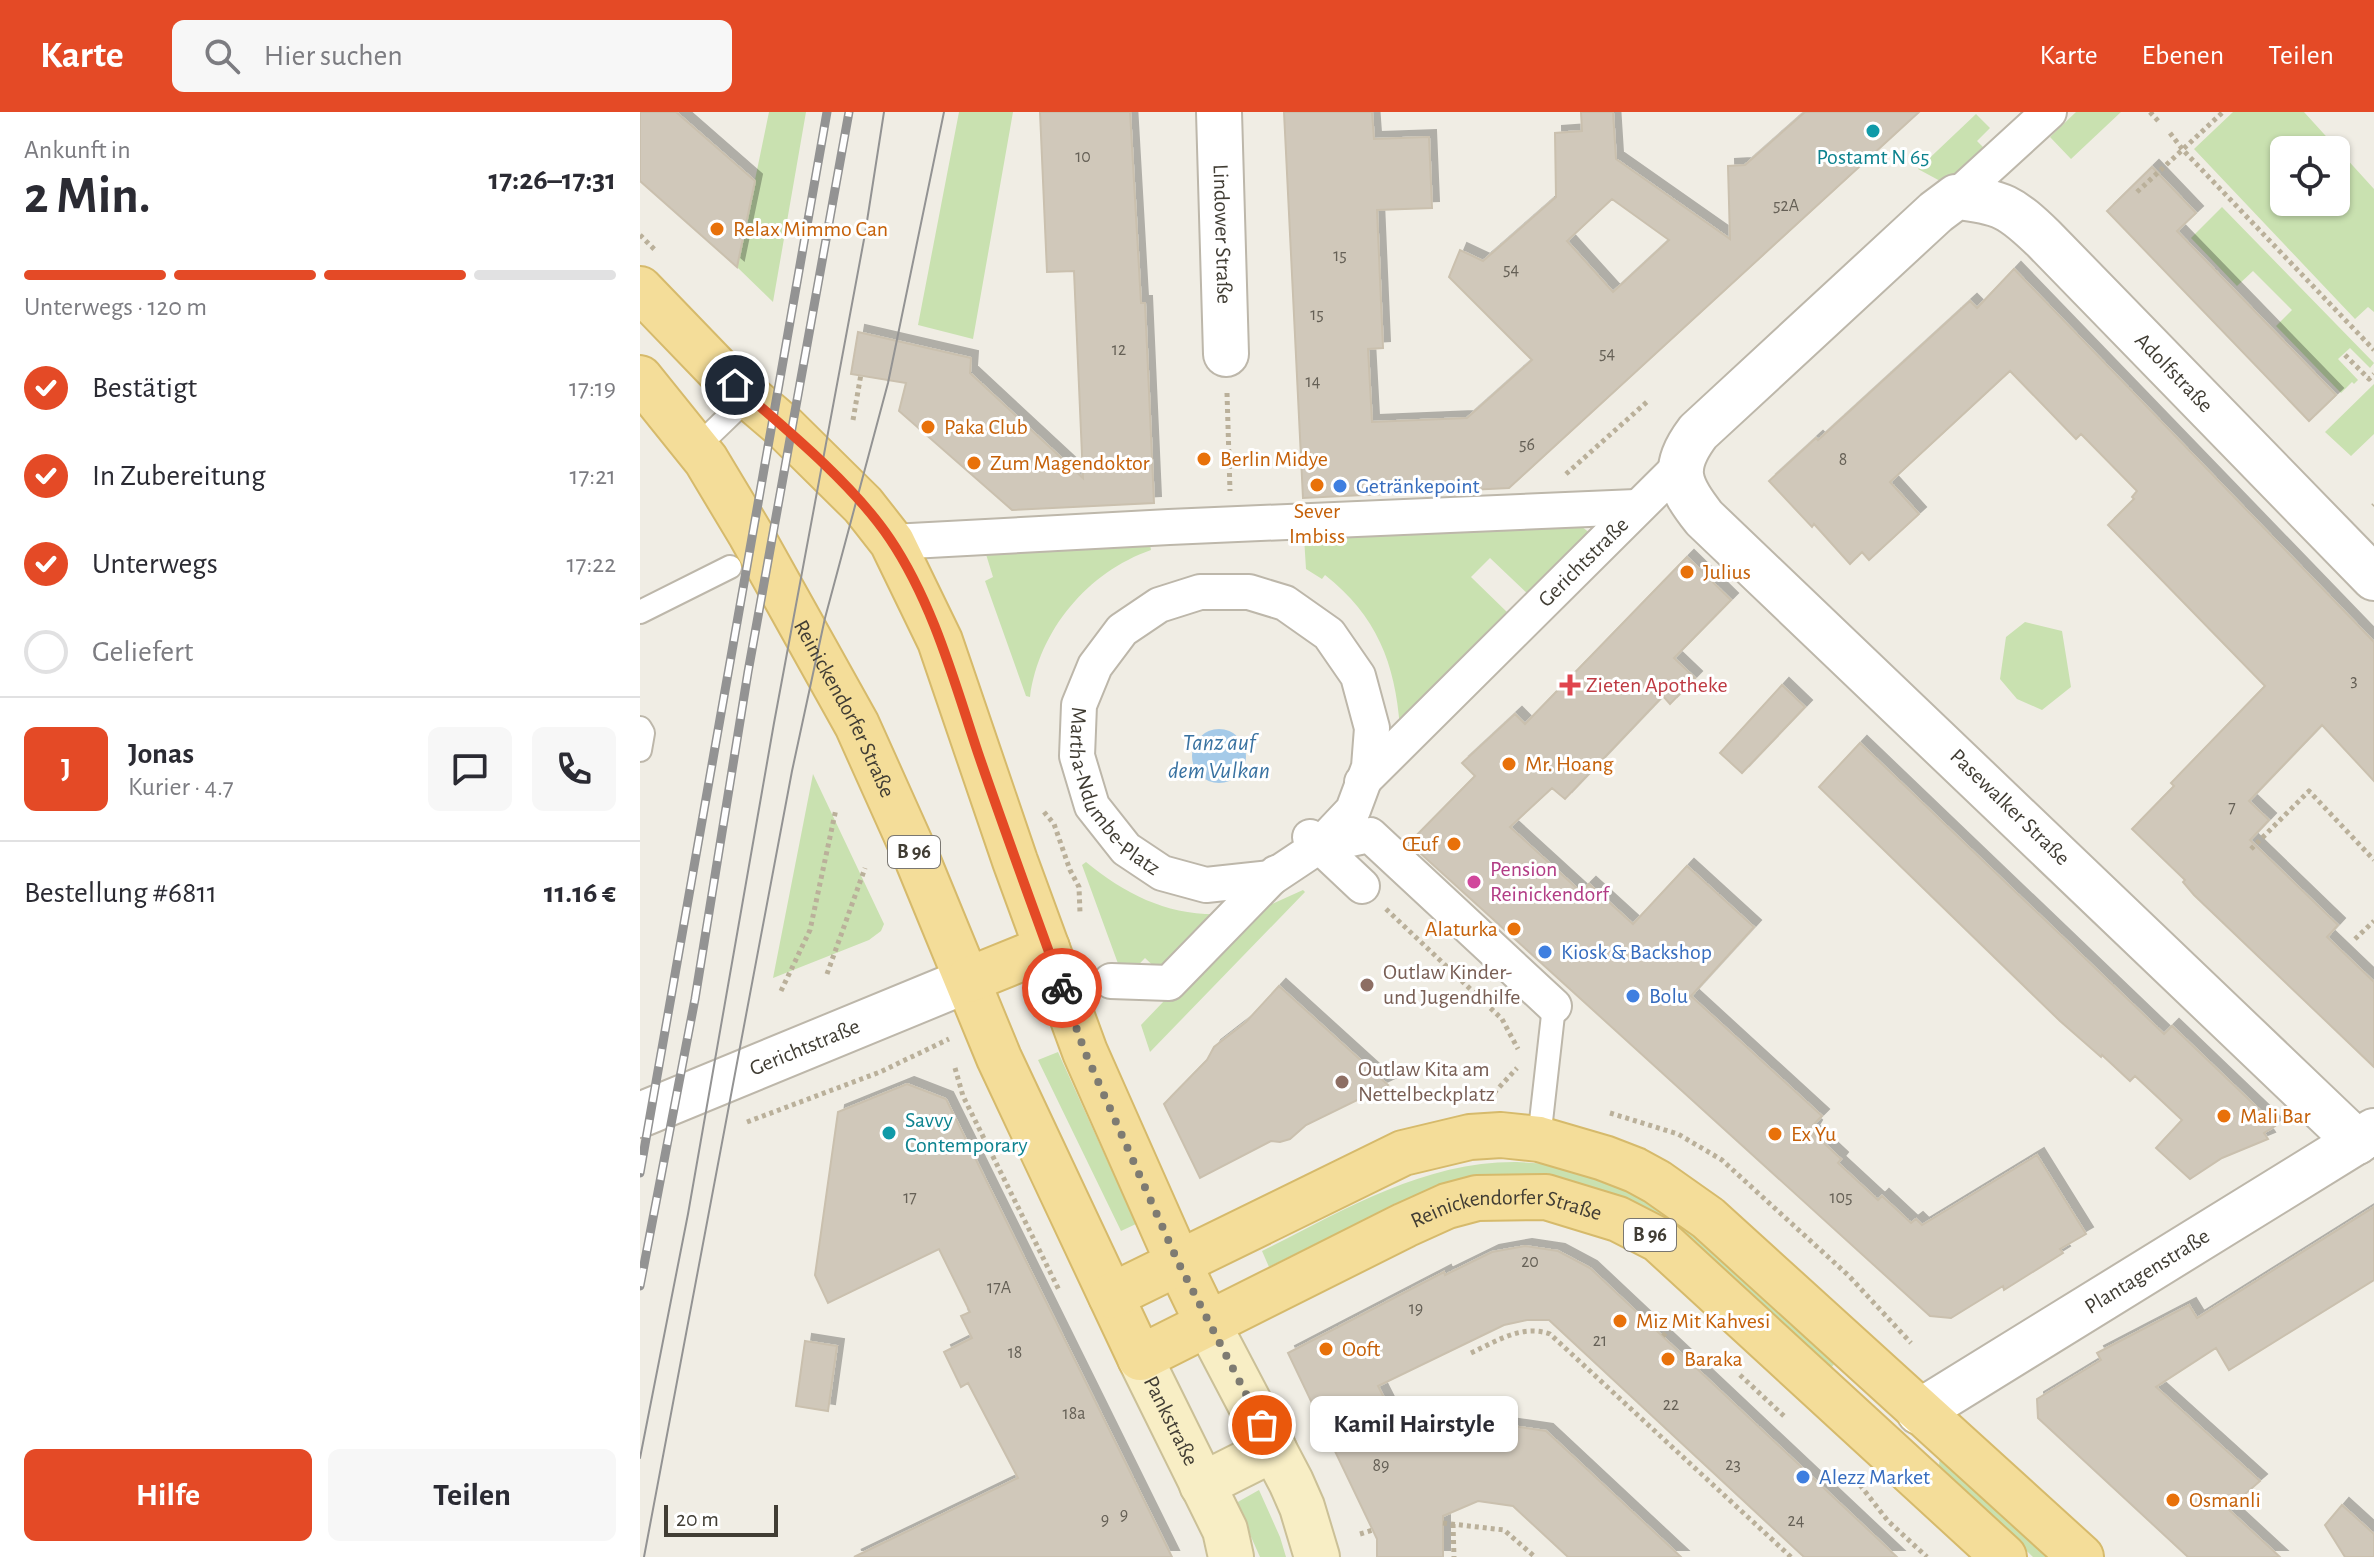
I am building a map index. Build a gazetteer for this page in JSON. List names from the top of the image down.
{
  "streets": {
    "main road": ["Reinickendorfer Straße", "B 96", "Pankstraße"],
    "street": [
      "Lindower Straße",
      "Adolfstraße",
      "Gerichtstraße",
      "Martha-Ndumbe-Platz",
      "Pasewalker Straße",
      "Plantagenstraße"
    ]
  },
  "crossings": [
    ["Adolfstraße", "Gerichtstraße"],
    ["Gerichtstraße", "Reinickendorfer Straße"],
    ["Gerichtstraße", "Martha-Ndumbe-Platz"],
    ["Gerichtstraße", "Pasewalker Straße"],
    ["Reinickendorfer Straße", "B 96"],
    ["Reinickendorfer Straße", "Pankstraße"],
    ["Pasewalker Straße", "Plantagenstraße"],
    ["B 96", "Plantagenstraße"]
  ],
  "water": ["Tanz auf dem Vulkan"],
  "places": {
    "other": [
      "Postamt N 65",
      "Relax Mimmo Can",
      "Paka Club",
      "Berlin Midye",
      "Zum Magendoktor",
      "Sever Imbiss",
      "Getränkepoint",
      "Julius",
      "Mr. Hoang",
      "Œuf",
      "Pension Reinickendorf",
      "Alaturka",
      "Kiosk & Backshop",
      "Outlaw Kinder- und Jugendhilfe",
      "Bolu",
      "Outlaw Kita am Nettelbeckplatz",
      "Mali Bar",
      "Savvy Contemporary",
      "Ex Yu",
      "Miz Mit Kahvesi",
      "Ooft",
      "Baraka",
      "Kamil Hairstyle",
      "Alezz Market",
      "Osmanli"
    ],
    "health": ["Zieten Apotheke"]
  },
  "house_numbers": [
    "10",
    "52A",
    "15",
    "54",
    "15",
    "12",
    "54",
    "14",
    "56",
    "8",
    "3",
    "7",
    "17",
    "105",
    "20",
    "17A",
    "19",
    "21",
    "18",
    "22",
    "18a",
    "23",
    "89",
    "9",
    "9",
    "24"
  ],
  "scale_bar": "20 m",
  "page": {
    "header": "Karte",
    "search": "Hier suchen",
    "nav": ["Karte", "Ebenen", "Teilen"],
    "heading": ["2 Min.", "Ankunft in", "17:26–17:31"],
    "panel": [
      "Jonas",
      "Kurier · 4.7",
      "Bestellung #6811",
      "11.16 €"
    ],
    "bar": "Unterwegs · 120 m",
    "list": [
      ["Bestätigt", "17:19"],
      ["In Zubereitung", "17:21"],
      ["Unterwegs", "17:22"],
      "Geliefert"
    ],
    "round": "J",
    "bubble": "Kamil Hairstyle",
    "buttons": ["Hilfe", "Teilen"],
    "scale": "20 m"
  }
}
